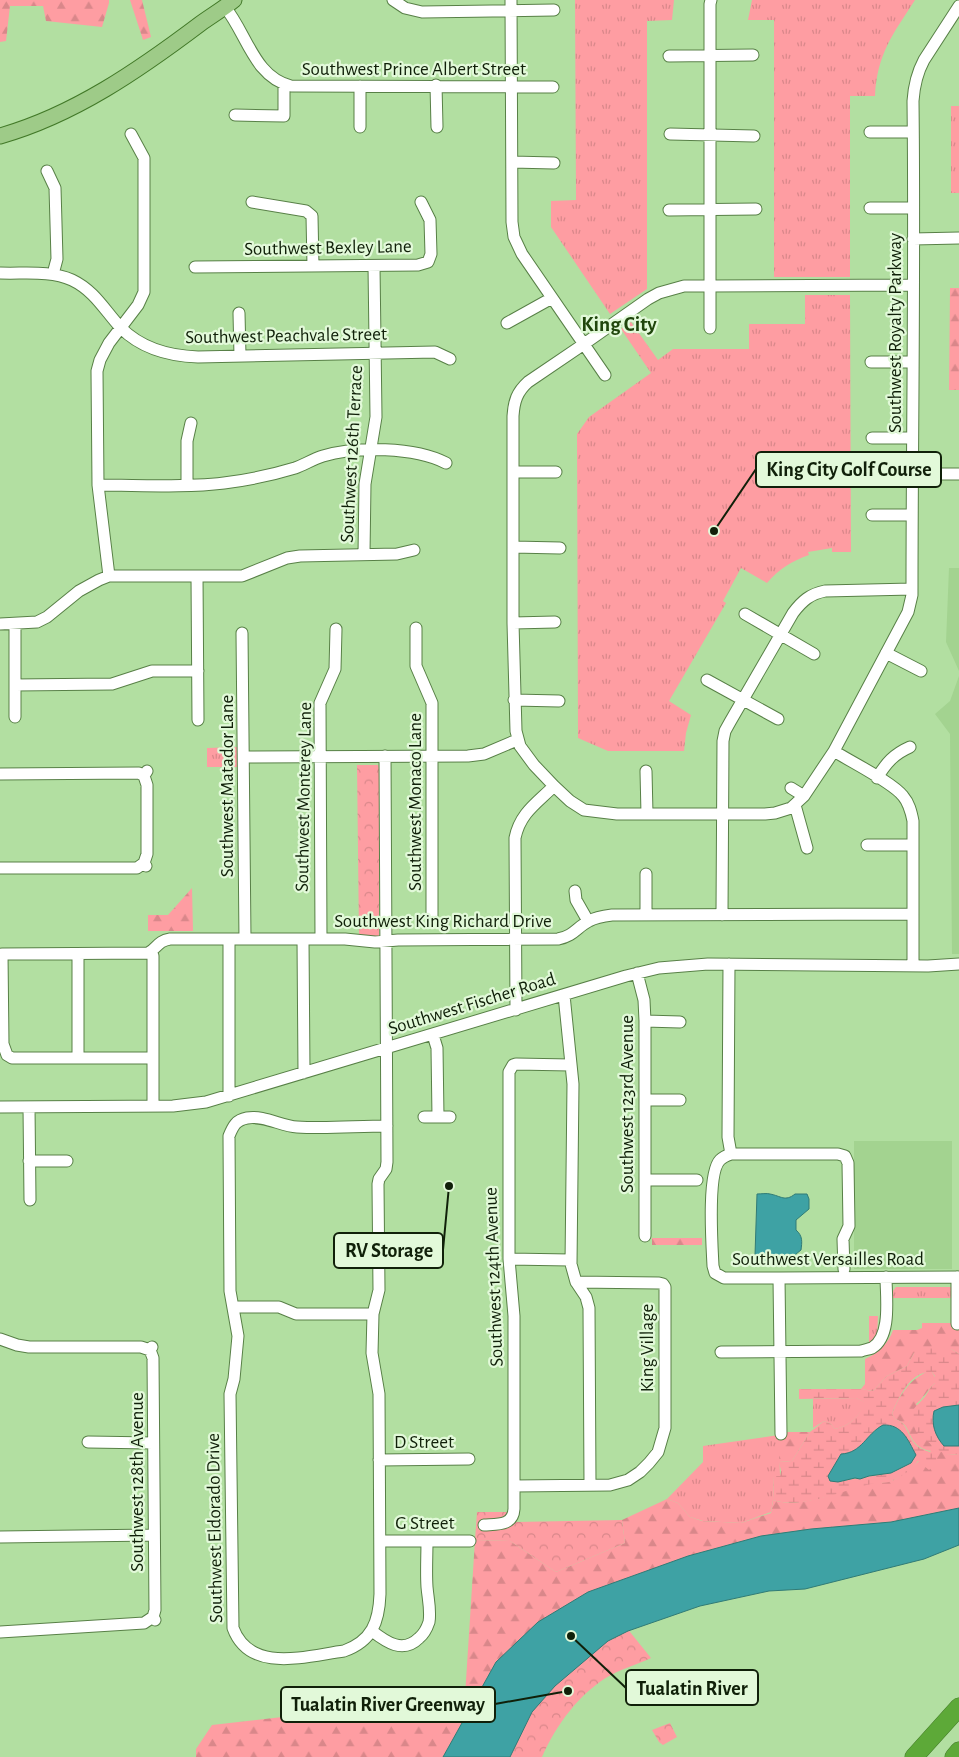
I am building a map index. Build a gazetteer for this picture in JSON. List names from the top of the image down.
{
  "streets": {
    "street": [
      "Southwest Prince Albert Street",
      "Southwest Bexley Lane",
      "Southwest Royalty Parkway",
      "Southwest Peachvale Street",
      "Southwest 126th Terrace",
      "Southwest Matador Lane",
      "Southwest Monterey Lane",
      "Southwest Monaco Lane",
      "Southwest King Richard Drive",
      "Southwest Fischer Road",
      "Southwest 123rd Avenue",
      "Southwest Versailles Road",
      "Southwest 124th Avenue",
      "King Village",
      "D Street",
      "Southwest 128th Avenue",
      "G Street",
      "Southwest Eldorado Drive"
    ]
  },
  "crossings": [
    ["Southwest Bexley Lane", "Southwest 126th Terrace"],
    ["Southwest Peachvale Street", "Southwest 126th Terrace"],
    ["Southwest Matador Lane", "Southwest King Richard Drive"],
    ["Southwest Monterey Lane", "Southwest King Richard Drive"],
    ["Southwest King Richard Drive", "Southwest Eldorado Drive"],
    ["Southwest Fischer Road", "Southwest 123rd Avenue"],
    ["Southwest Fischer Road", "Southwest Eldorado Drive"],
    ["Southwest 124th Avenue", "King Village"],
    ["D Street", "Southwest Eldorado Drive"],
    ["G Street", "Southwest Eldorado Drive"]
  ],
  "districts": ["King City"],
  "places": [
    "King City Golf Course",
    "RV Storage",
    "Tualatin River",
    "Tualatin River Greenway"
  ]
}
